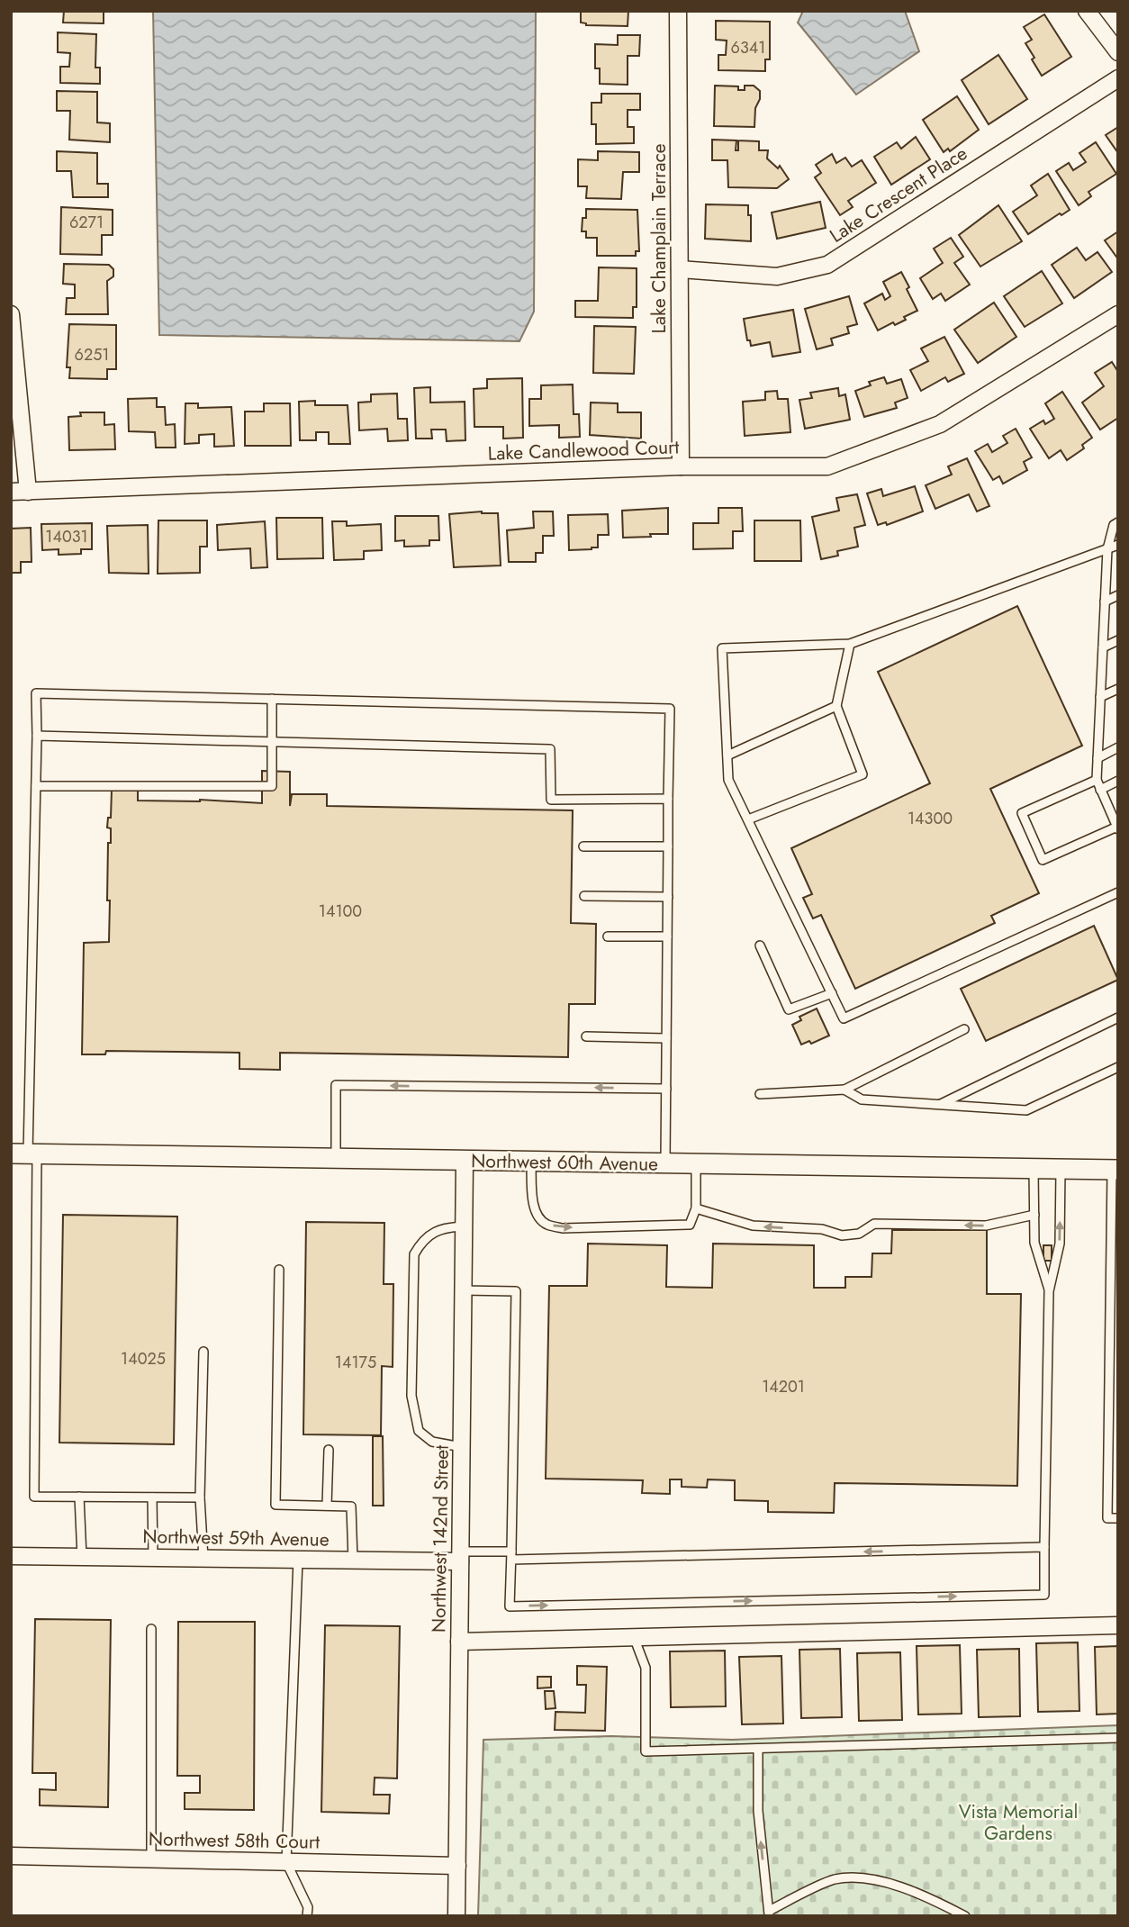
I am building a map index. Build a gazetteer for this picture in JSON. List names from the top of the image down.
{
  "streets": {
    "street": [
      "Lake Crescent Place",
      "Lake Champlain Terrace",
      "Lake Candlewood Court",
      "Northwest 60th Avenue",
      "Northwest 59th Avenue",
      "Northwest 142nd Street",
      "Northwest 58th Court"
    ]
  },
  "crossings": [
    ["Lake Crescent Place", "Lake Champlain Terrace"],
    ["Lake Champlain Terrace", "Lake Candlewood Court"],
    ["Northwest 60th Avenue", "Northwest 142nd Street"],
    ["Northwest 59th Avenue", "Northwest 142nd Street"],
    ["Northwest 142nd Street", "Northwest 58th Court"]
  ],
  "parks": ["Vista Memorial Gardens"],
  "house_numbers": [
    "6341",
    "6271",
    "6251",
    "14031",
    "14300",
    "14100",
    "14025",
    "14175",
    "14201"
  ]
}
